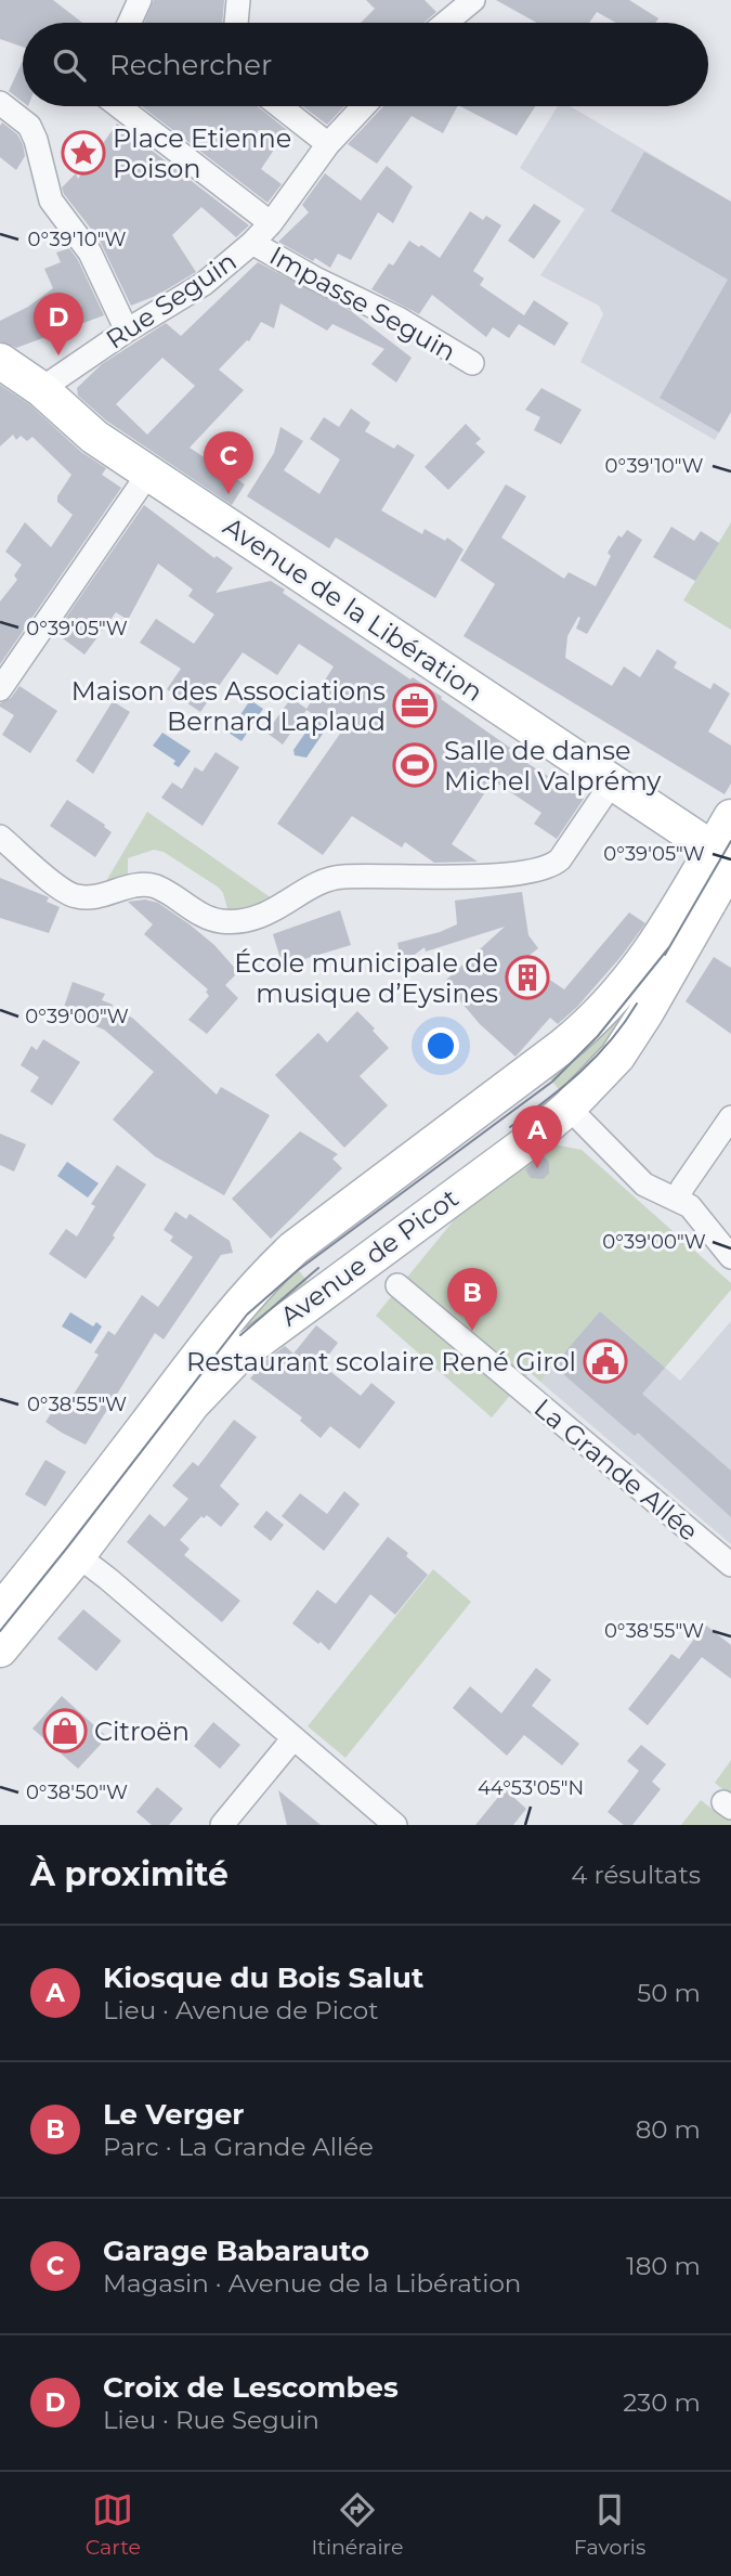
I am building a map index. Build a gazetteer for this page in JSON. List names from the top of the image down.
{
  "streets": {
    "street": [
      "Rue Seguin",
      "Impasse Seguin",
      "Avenue de la Libération",
      "Avenue de Picot",
      "La Grande Allée"
    ]
  },
  "crossings": [
    ["Rue Seguin", "Impasse Seguin"],
    ["Rue Seguin", "Avenue de la Libération"],
    ["Avenue de la Libération", "Avenue de Picot"]
  ],
  "places": {
    "place": ["Place Etienne Poison"],
    "office": ["Maison des Associations Bernard Laplaud"],
    "sports": ["Salle de danse Michel Valprémy"],
    "building": ["École municipale de musique d’Eysines"],
    "public building": ["Restaurant scolaire René Girol"],
    "shop": ["Citroën"]
  },
  "page": {
    "search": "Rechercher",
    "pins": [
      "D",
      "C",
      "A",
      "B"
    ],
    "heading": ["À proximité", "4 résultats"],
    "list": [
      {
        "mark": "A",
        "name": "Kiosque du Bois Salut",
        "note": "Lieu · Avenue de Picot",
        "value": "50 m"
      },
      {
        "mark": "B",
        "name": "Le Verger",
        "note": "Parc · La Grande Allée",
        "value": "80 m"
      },
      {
        "mark": "C",
        "name": "Garage Babarauto",
        "note": "Magasin · Avenue de la Libération",
        "value": "180 m"
      },
      {
        "mark": "D",
        "name": "Croix de Lescombes",
        "note": "Lieu · Rue Seguin",
        "value": "230 m"
      }
    ],
    "nav": ["Carte", "Itinéraire", "Favoris"]
  },
  "coordinates": [
    "0°39'10\"W",
    "0°39'05\"W",
    "0°39'00\"W",
    "0°38'55\"W",
    "44°53'05\"N",
    "0°38'50\"W"
  ]
}
